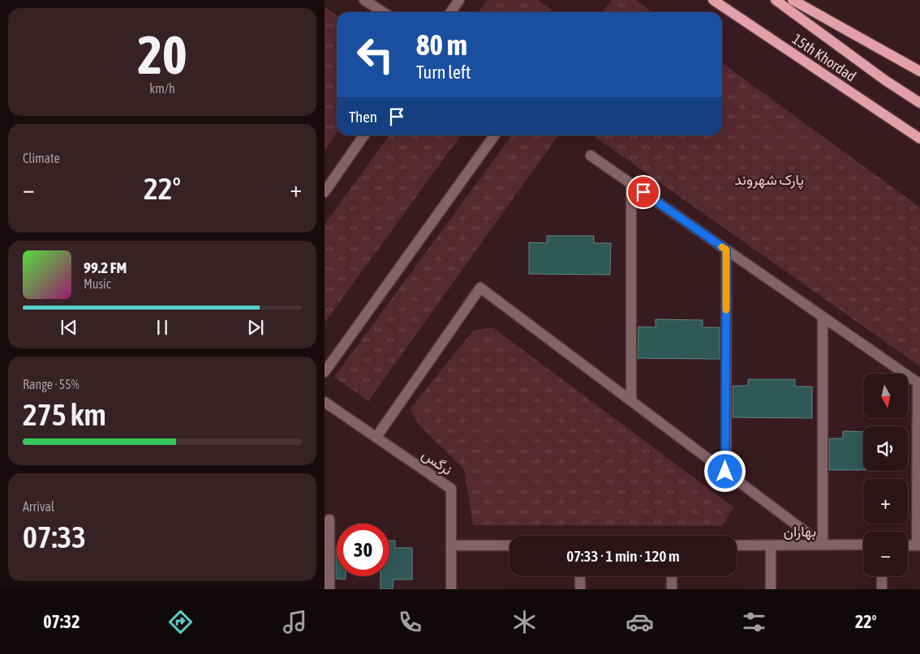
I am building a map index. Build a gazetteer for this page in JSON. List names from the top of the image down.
{
  "streets": {
    "main road": ["15th Khordad"],
    "street": ["نرگس", "بهاران"]
  },
  "parks": ["پارک شهروند"],
  "north": "bottom",
  "page": {
    "tile": [
      ["20", "km/h"],
      "Climate",
      ["Range · 55%", "275 km"],
      ["Arrival", "07:33"]
    ],
    "turn": ["80 m", "Turn left"],
    "then": "Then",
    "heat": ["−", "22°", "+"],
    "song": ["99.2 FM", "Music"],
    "map_buttons": ["+", "−"],
    "limit": "30",
    "trip": "07:33 · 1 min · 120 m",
    "tabs": ["07:32", "22°"]
  }
}
